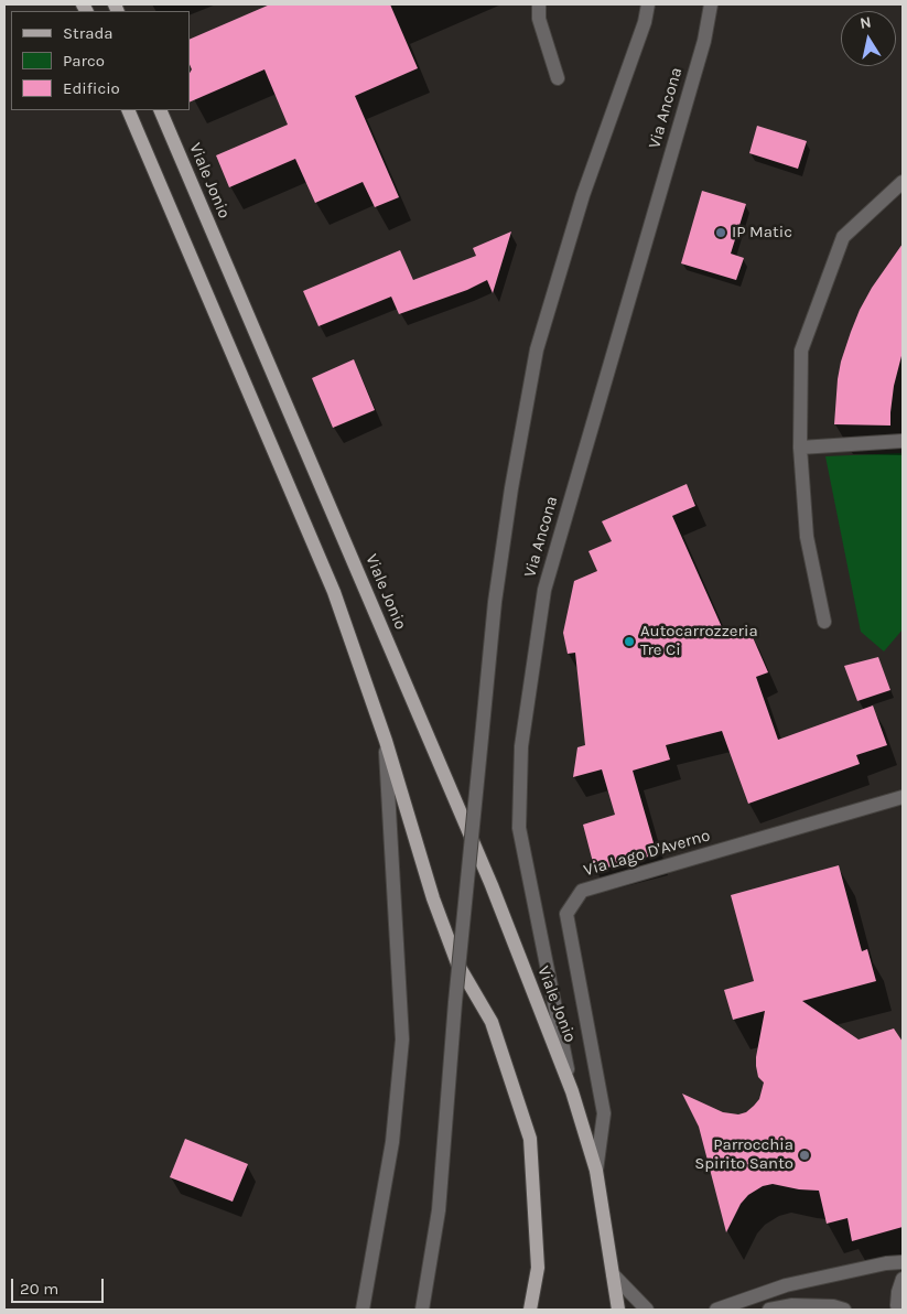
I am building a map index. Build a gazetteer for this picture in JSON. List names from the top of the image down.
{
  "streets": {
    "main road": ["Viale Jonio"],
    "street": ["Via Ancona", "Via Lago D'Averno"]
  },
  "crossings": [
    ["Via Ancona", "Viale Jonio"],
    ["Viale Jonio", "Via Lago D'Averno"]
  ],
  "places": ["IP Matic", "Autocarrozzeria Tre Ci", "Parrocchia Spirito Santo"],
  "legend": ["Strada", "Parco", "Edificio"],
  "scale_bar": "20 m",
  "north": "top"
}
